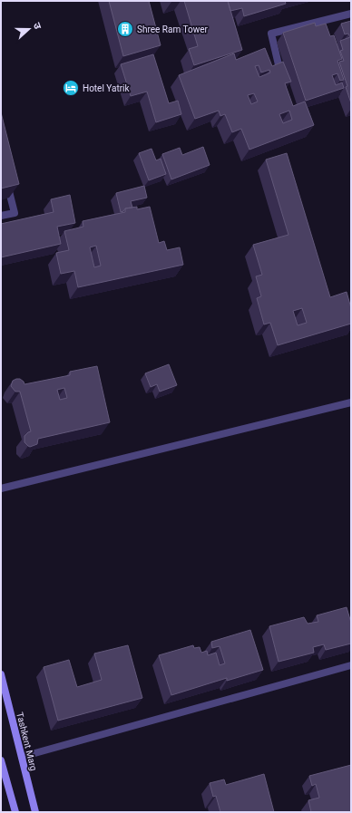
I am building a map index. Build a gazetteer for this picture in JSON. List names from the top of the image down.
{
  "streets": {
    "street": ["Tashkent Marg"]
  },
  "places": {
    "building": ["Shree Ram Tower"],
    "hotel": ["Hotel Yatrik"]
  },
  "north": "right"
}
